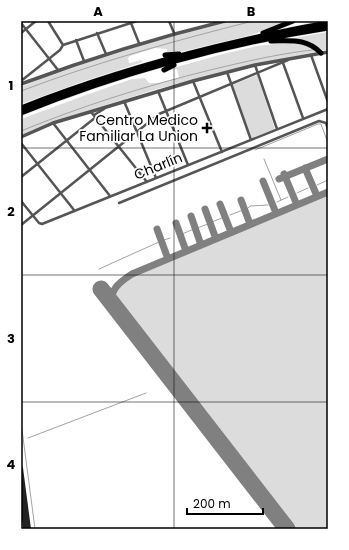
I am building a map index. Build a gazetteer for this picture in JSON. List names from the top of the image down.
{
  "streets": {
    "street": ["Charlín"]
  },
  "places": {
    "health": ["Centro Medico Familiar La Union"]
  },
  "scale_bar": "200 m",
  "grid": {
    "columns": ["A", "B"],
    "rows": [
      "1",
      "2",
      "3",
      "4"
    ]
  }
}
